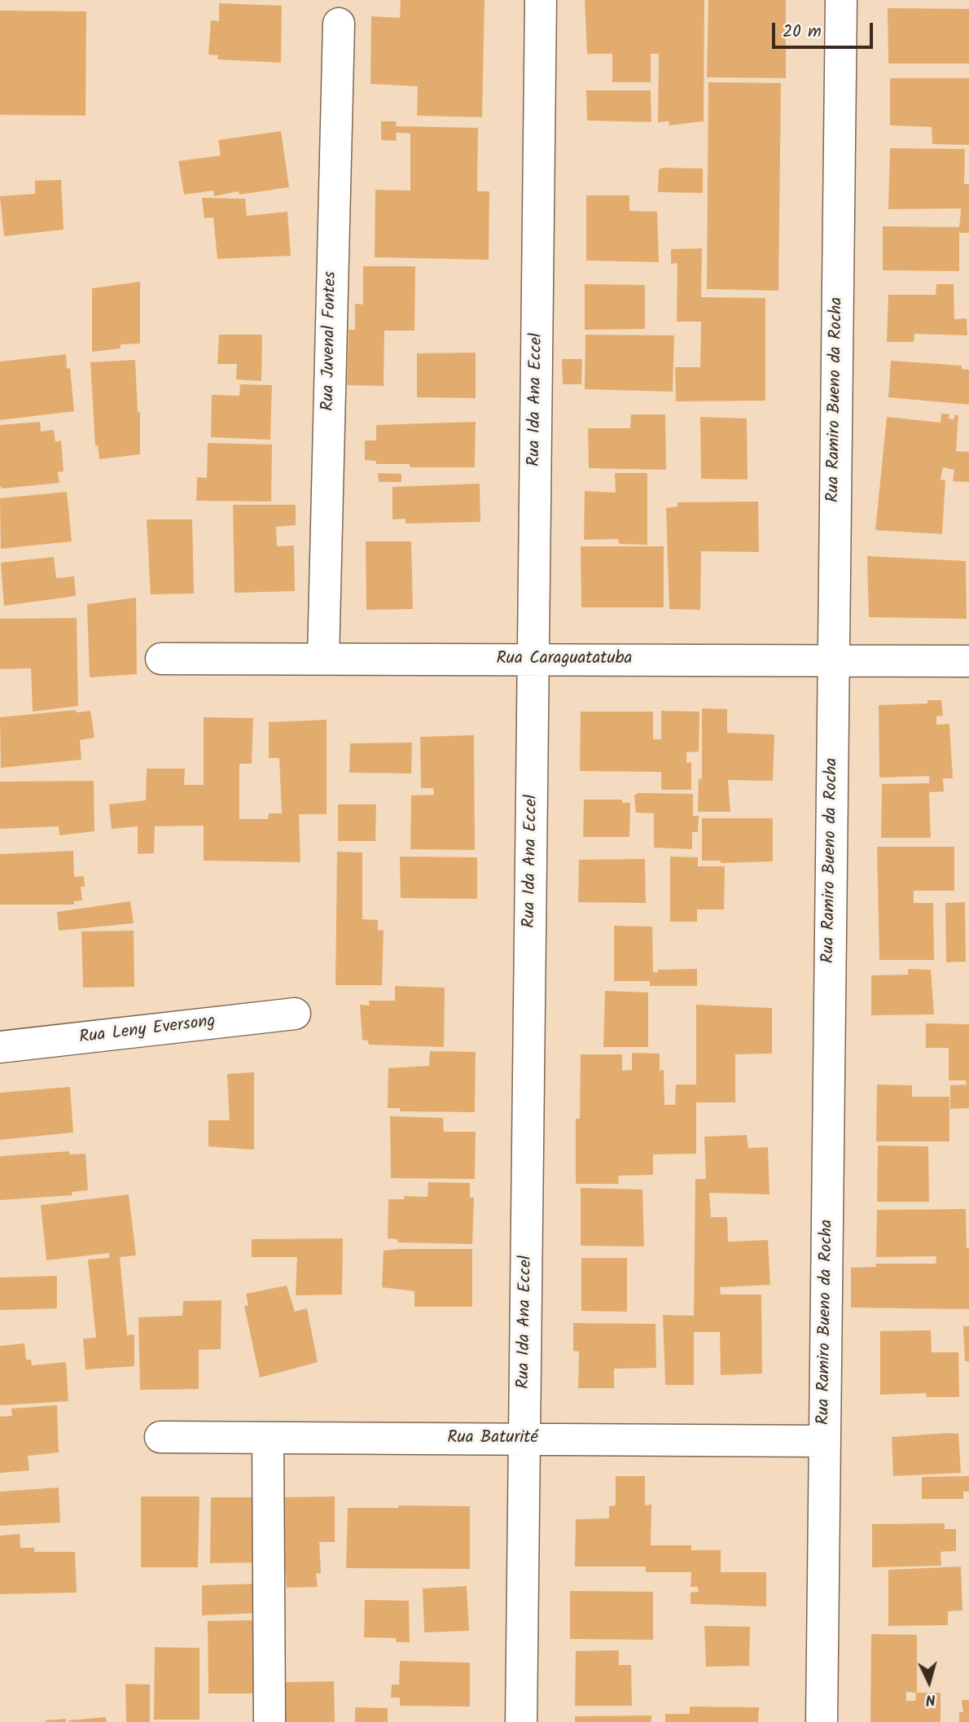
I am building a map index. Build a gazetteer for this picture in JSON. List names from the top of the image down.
{
  "streets": {
    "street": [
      "Rua Juvenal Fontes",
      "Rua Ida Ana Eccel",
      "Rua Ramiro Bueno da Rocha",
      "Rua Caraguatatuba",
      "Rua Leny Eversong",
      "Rua Baturité"
    ]
  },
  "crossings": [
    ["Rua Juvenal Fontes", "Rua Caraguatatuba"],
    ["Rua Ida Ana Eccel", "Rua Caraguatatuba"],
    ["Rua Ida Ana Eccel", "Rua Baturité"],
    ["Rua Ramiro Bueno da Rocha", "Rua Caraguatatuba"],
    ["Rua Ramiro Bueno da Rocha", "Rua Baturité"]
  ],
  "scale_bar": "20 m",
  "north": "bottom"
}
